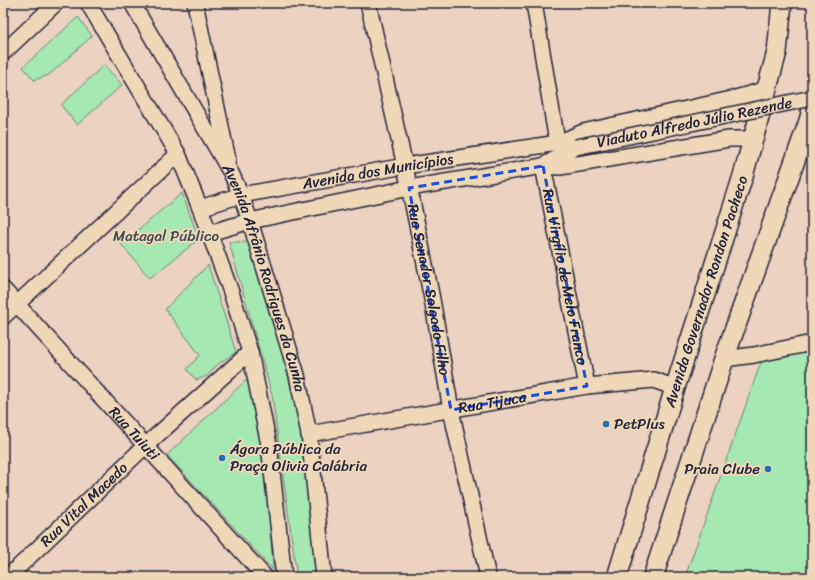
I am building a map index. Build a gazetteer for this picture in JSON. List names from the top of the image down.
{
  "streets": {
    "main road": ["Avenida Governador Rondon Pacheco"],
    "street": [
      "Viaduto Alfredo Júlio Rezende",
      "Avenida dos Municípios",
      "Rua Virgílio de Melo Franco",
      "Avenida Afrânio Rodrigues da Cunha",
      "Rua Senador Salgado Filho",
      "Rua Tijuca",
      "Rua Tuiuti",
      "Rua Vital Macedo"
    ]
  },
  "crossings": [
    ["Viaduto Alfredo Júlio Rezende", "Avenida dos Municípios"],
    ["Avenida dos Municípios", "Rua Virgílio de Melo Franco"],
    ["Avenida dos Municípios", "Avenida Afrânio Rodrigues da Cunha"],
    ["Avenida dos Municípios", "Rua Senador Salgado Filho"],
    ["Avenida dos Municípios", "Avenida Governador Rondon Pacheco"],
    ["Rua Virgílio de Melo Franco", "Rua Tijuca"],
    ["Avenida Afrânio Rodrigues da Cunha", "Rua Tijuca"],
    ["Rua Senador Salgado Filho", "Rua Tijuca"],
    ["Avenida Governador Rondon Pacheco", "Rua Tijuca"],
    ["Rua Tuiuti", "Rua Vital Macedo"]
  ],
  "parks": ["Matagal Público"],
  "places": ["PetPlus", "Ágora Pública da Praça Olivia Calábria", "Praia Clube"]
}
